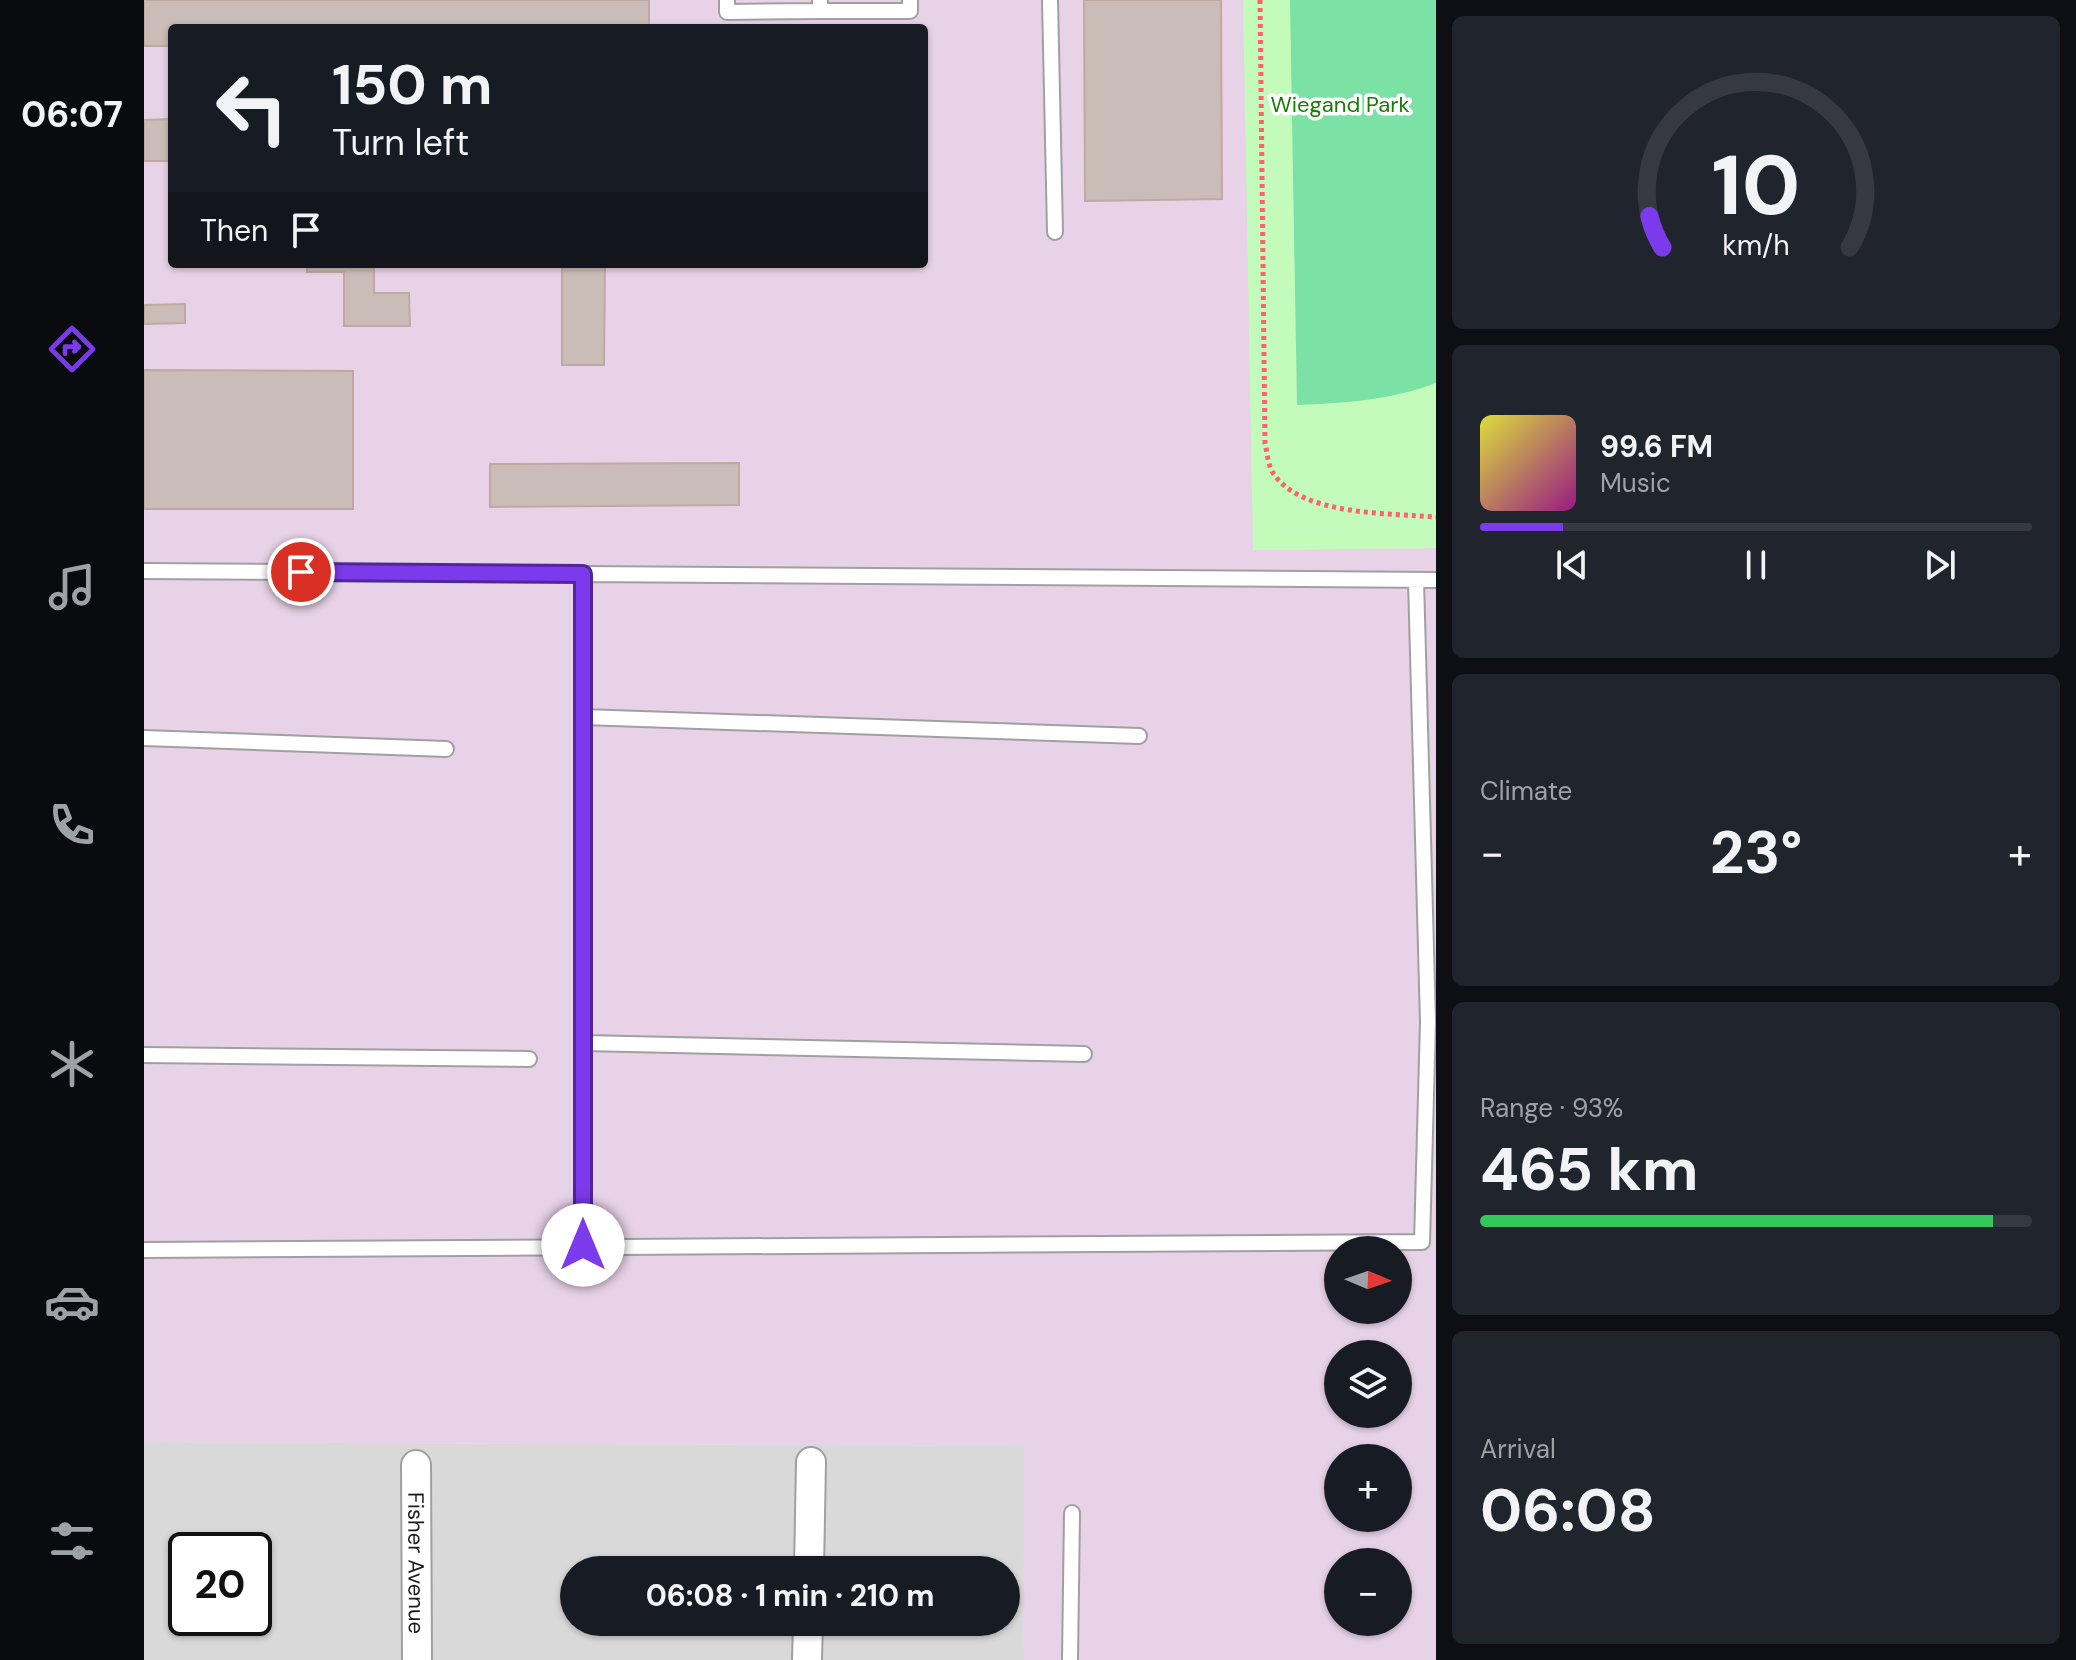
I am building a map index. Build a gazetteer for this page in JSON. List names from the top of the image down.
{
  "streets": {
    "street": ["Fisher Avenue"]
  },
  "parks": ["Wiegand Park"],
  "north": "right",
  "page": {
    "tabs": "06:07",
    "turn": ["150 m", "Turn left"],
    "then": "Then",
    "song": ["99.6 FM", "Music"],
    "tile": [
      "Climate",
      ["Range · 93%", "465 km"],
      ["Arrival", "06:08"]
    ],
    "heat": ["−", "23°", "+"],
    "map_buttons": ["+", "−"],
    "limit": "20",
    "trip": "06:08 · 1 min · 210 m",
    "gauge": ["10", "km/h"]
  }
}
